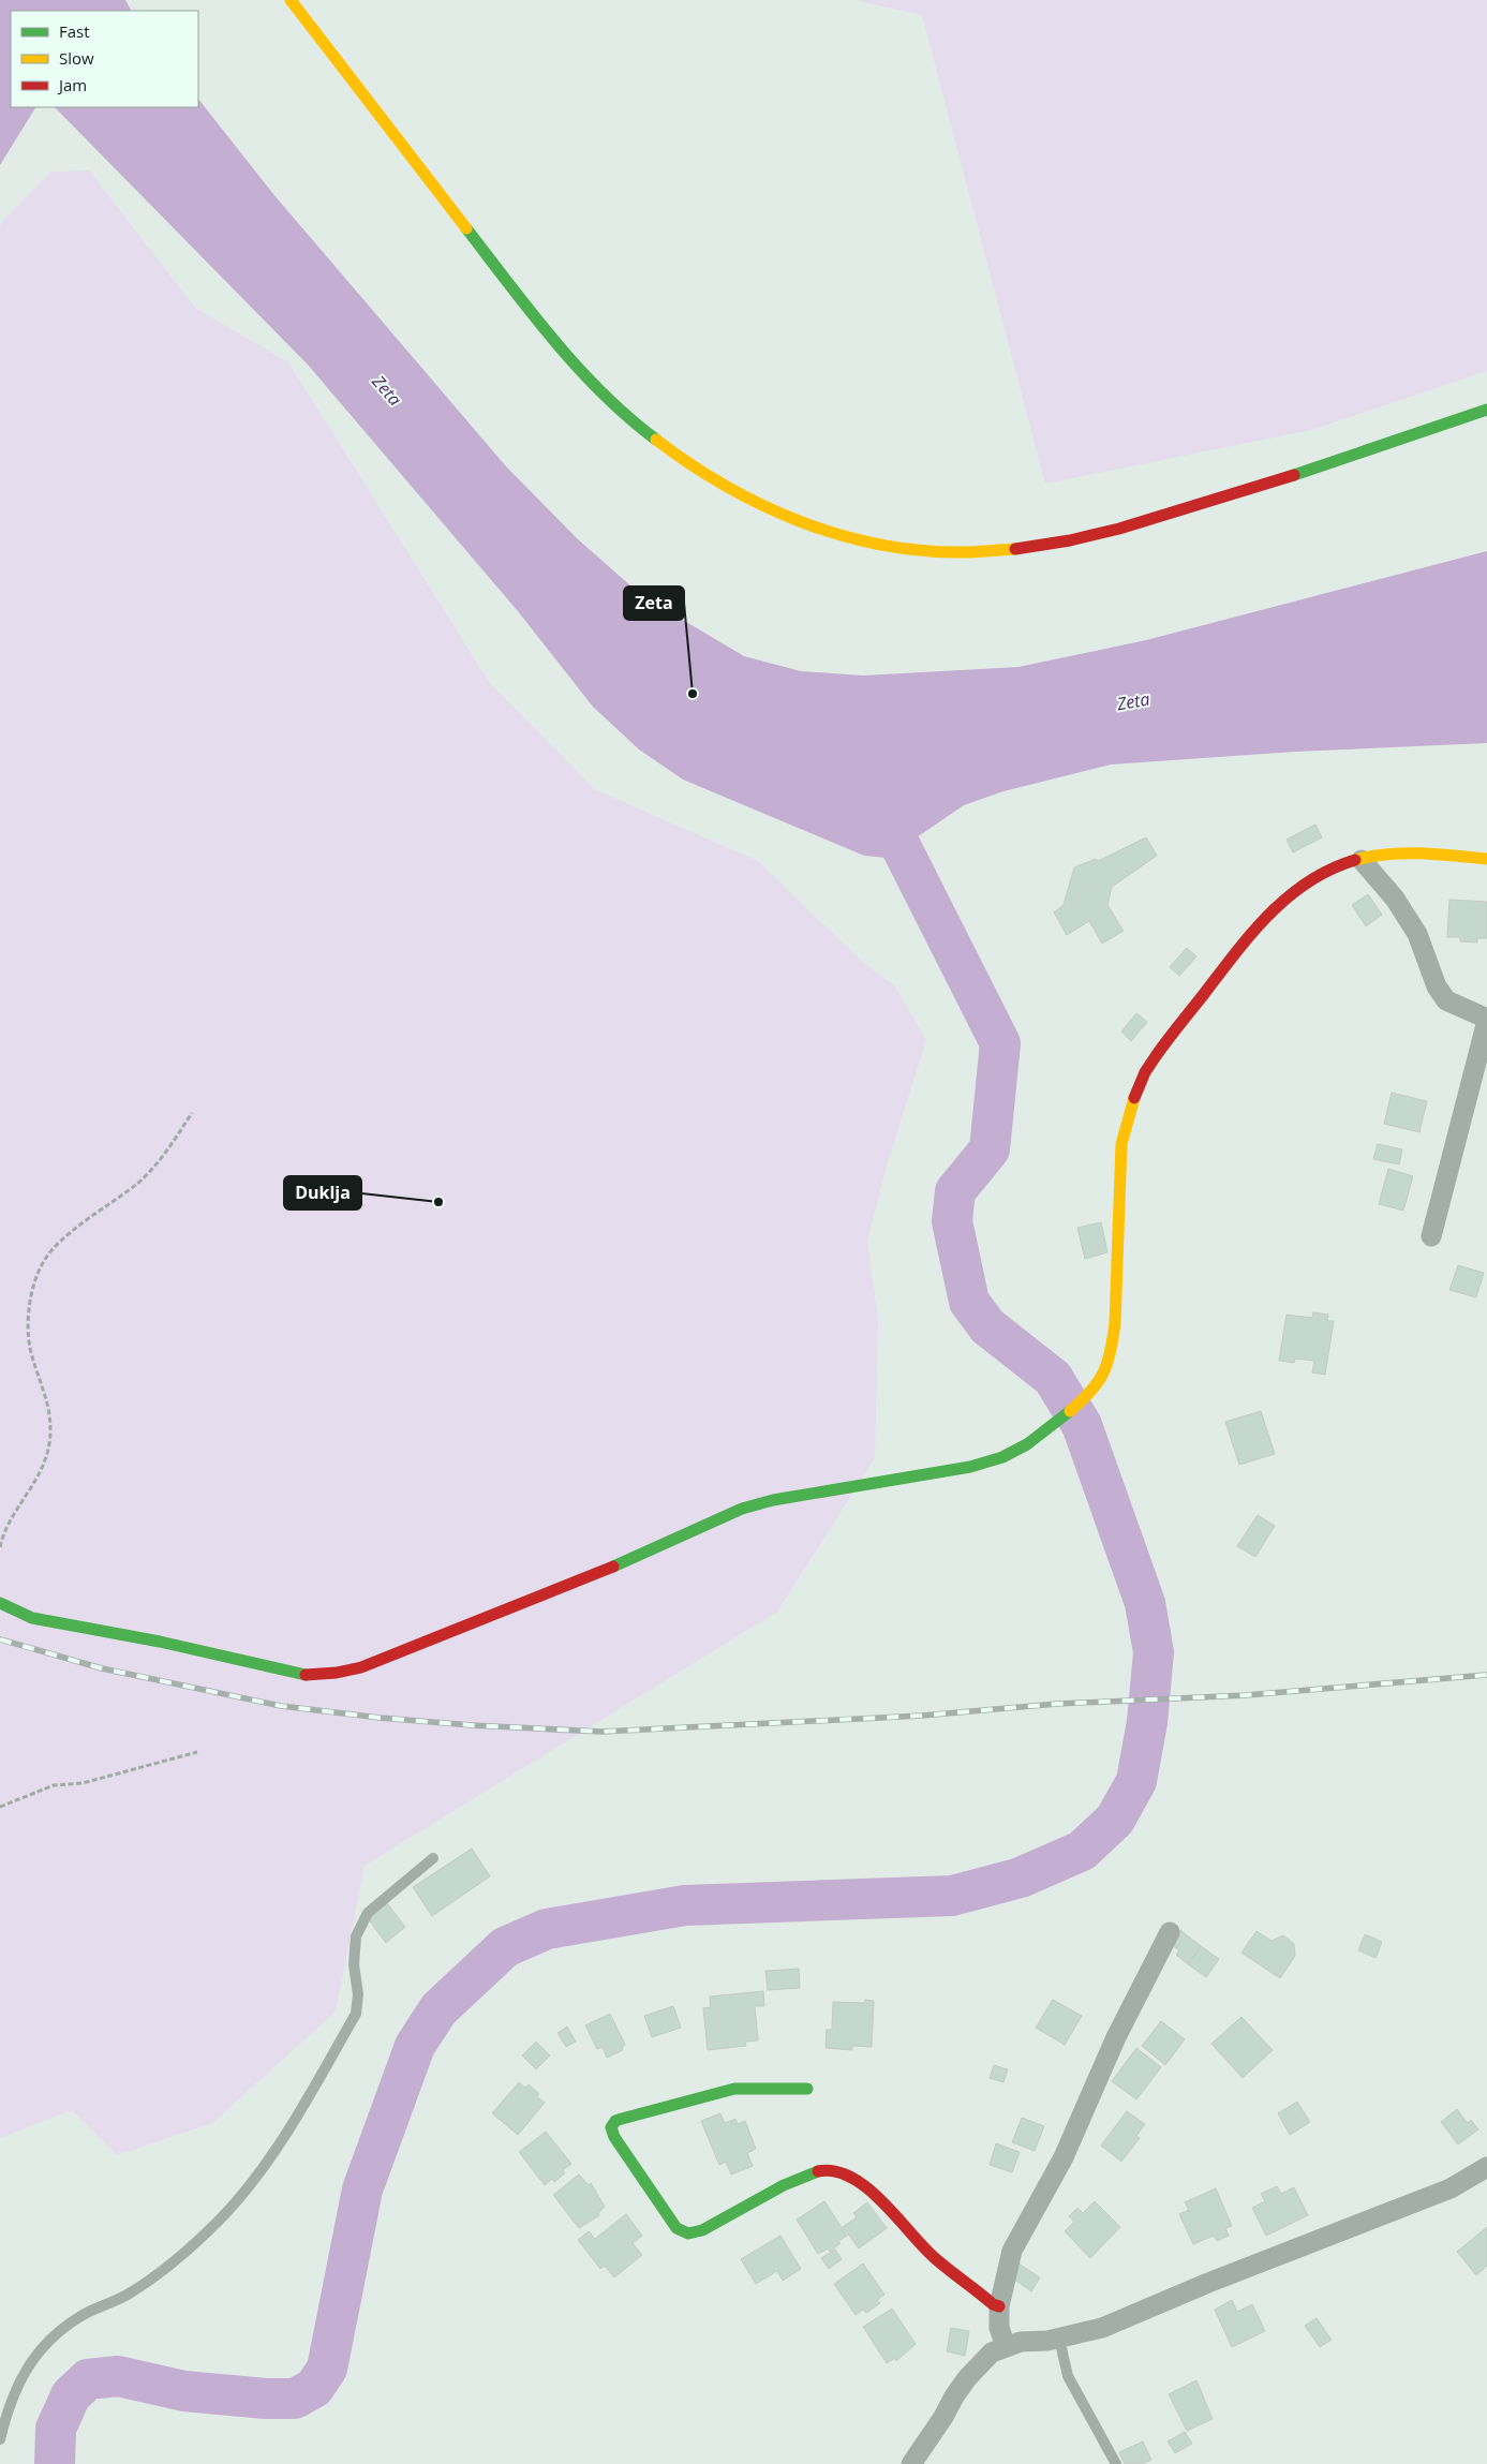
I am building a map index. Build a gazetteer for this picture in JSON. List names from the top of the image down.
{
  "water": ["Zeta"],
  "places": ["Zeta", "Duklja"],
  "legend": ["Fast", "Slow", "Jam"]
}
